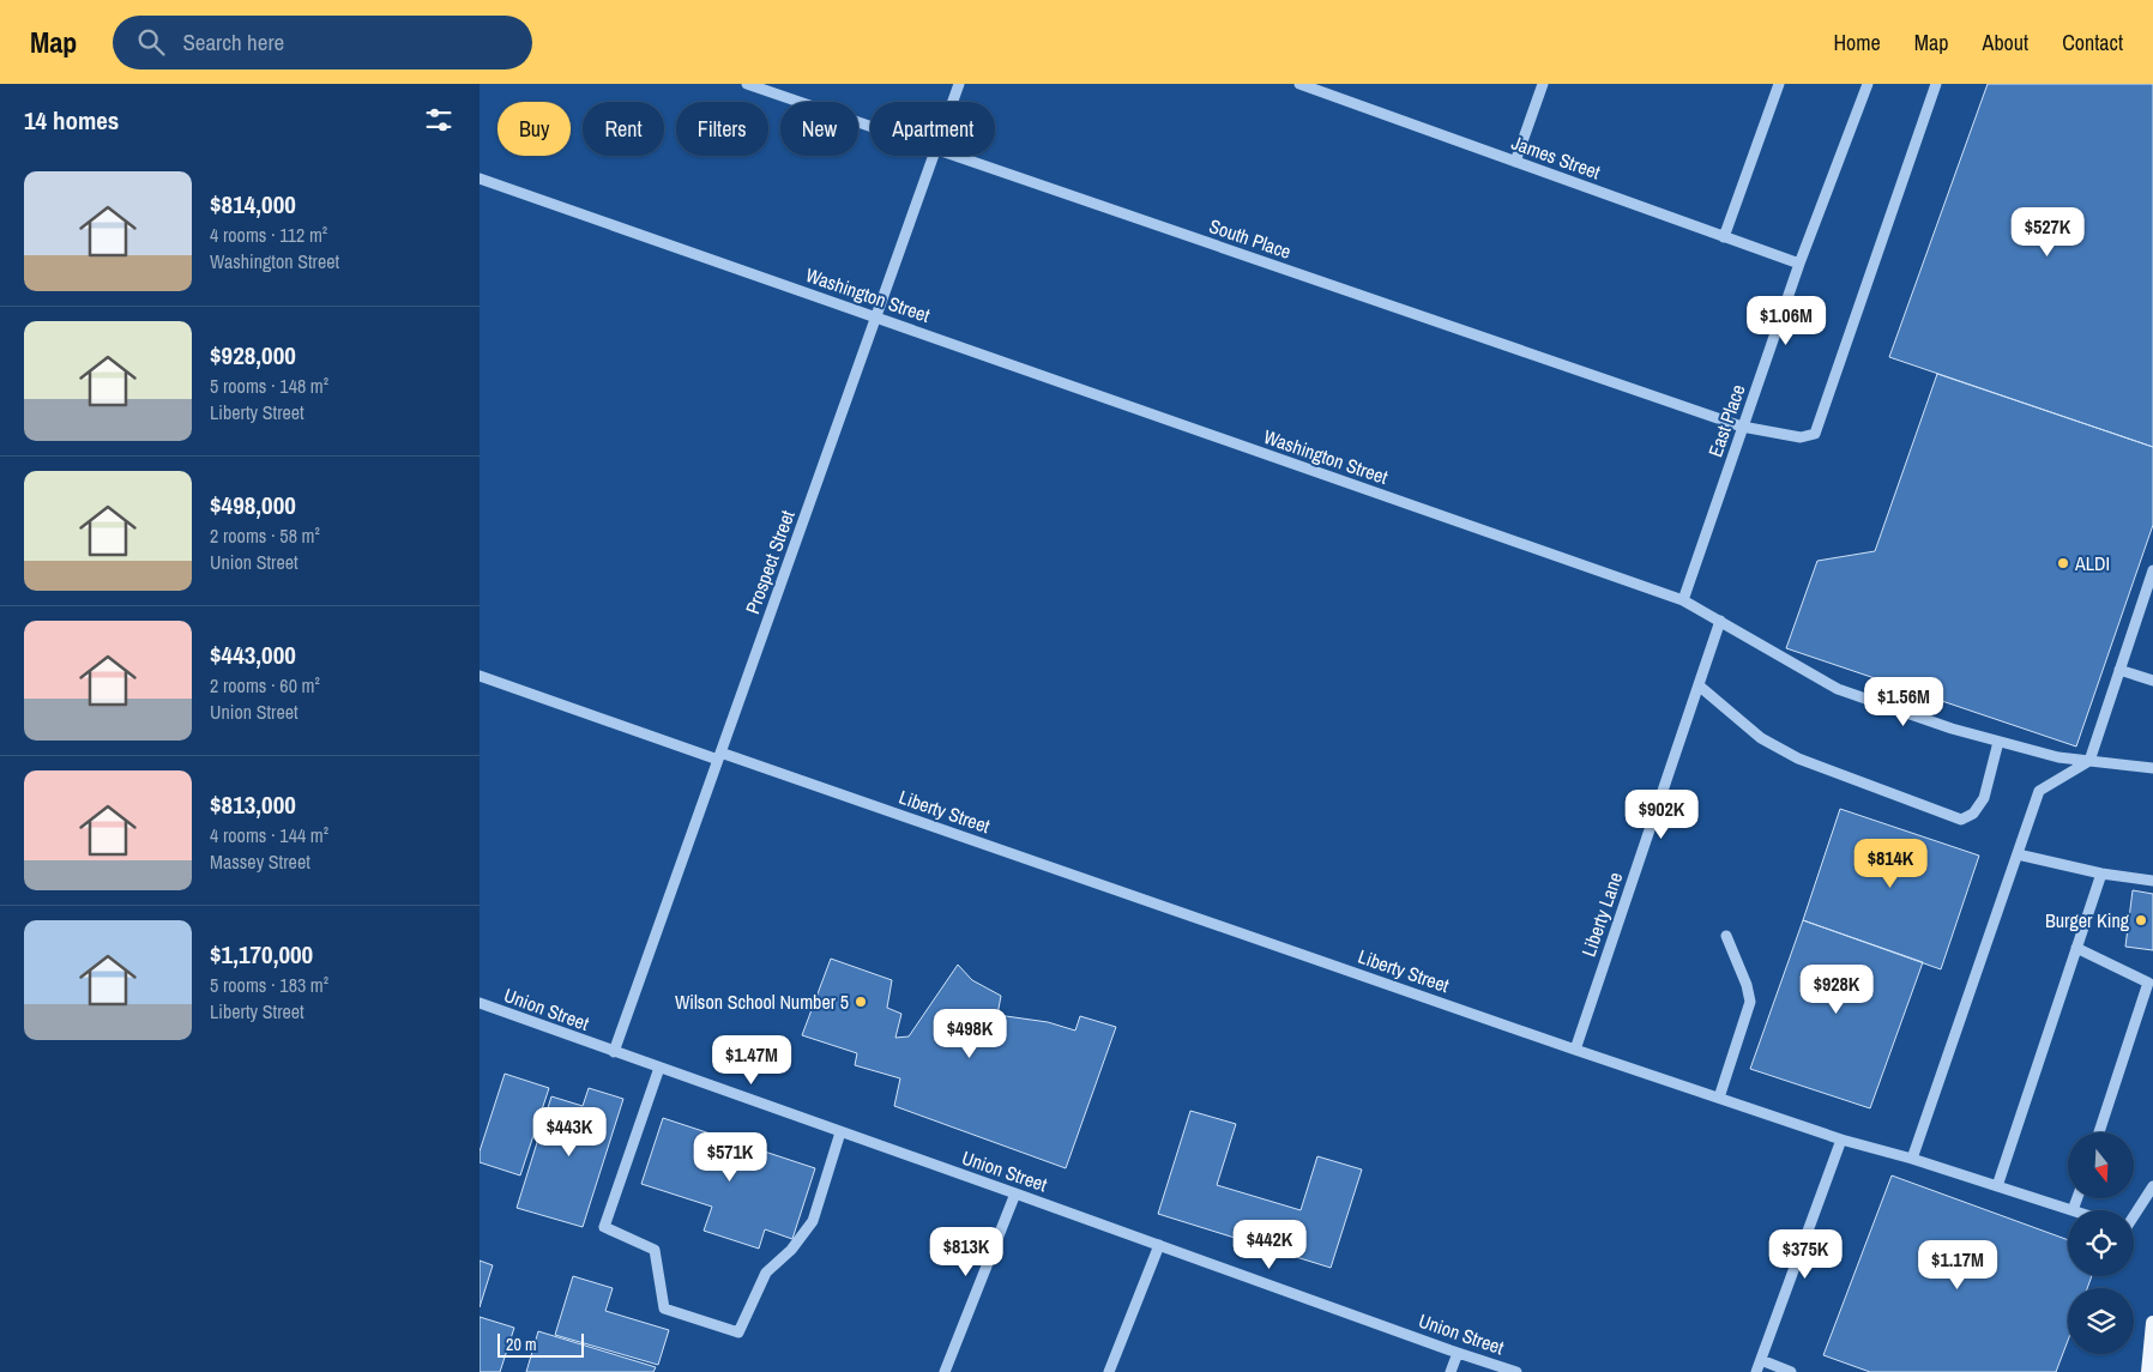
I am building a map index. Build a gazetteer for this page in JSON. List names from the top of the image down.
{
  "streets": {
    "street": [
      "James Street",
      "South Place",
      "Washington Street",
      "East Place",
      "Prospect Street",
      "Liberty Street",
      "Liberty Lane",
      "Union Street"
    ]
  },
  "crossings": [
    ["James Street", "East Place"],
    ["South Place", "East Place"],
    ["Washington Street", "East Place"],
    ["Washington Street", "Prospect Street"],
    ["Washington Street", "Liberty Lane"],
    ["Prospect Street", "Liberty Street"],
    ["Prospect Street", "Union Street"],
    ["Liberty Street", "Liberty Lane"]
  ],
  "places": ["ALDI", "Burger King", "Wilson School Number 5"],
  "scale_bar": "20 m",
  "north": "bottom",
  "page": {
    "header": "Map",
    "search": "Search here",
    "nav": [
      "Home",
      "Map",
      "About",
      "Contact"
    ],
    "heading": "14 homes",
    "chip": [
      "Buy",
      "Rent",
      "Filters",
      "New",
      "Apartment"
    ],
    "list": [
      {
        "name": "$814,000",
        "note": "4 rooms · 112 m² · Washington Street"
      },
      {
        "name": "$928,000",
        "note": "5 rooms · 148 m² · Liberty Street"
      },
      {
        "name": "$498,000",
        "note": "2 rooms · 58 m² · Union Street"
      },
      {
        "name": "$443,000",
        "note": "2 rooms · 60 m² · Union Street"
      },
      {
        "name": "$813,000",
        "note": "4 rooms · 144 m² · Massey Street"
      },
      {
        "name": "$1,170,000",
        "note": "5 rooms · 183 m² · Liberty Street"
      }
    ],
    "price": [
      "$527K",
      "$1.06M",
      "$1.56M",
      "$902K",
      "$814K",
      "$928K",
      "$498K",
      "$1.47M",
      "$443K",
      "$571K",
      "$442K",
      "$813K",
      "$375K",
      "$1.17M"
    ],
    "scale": "20 m"
  }
}
